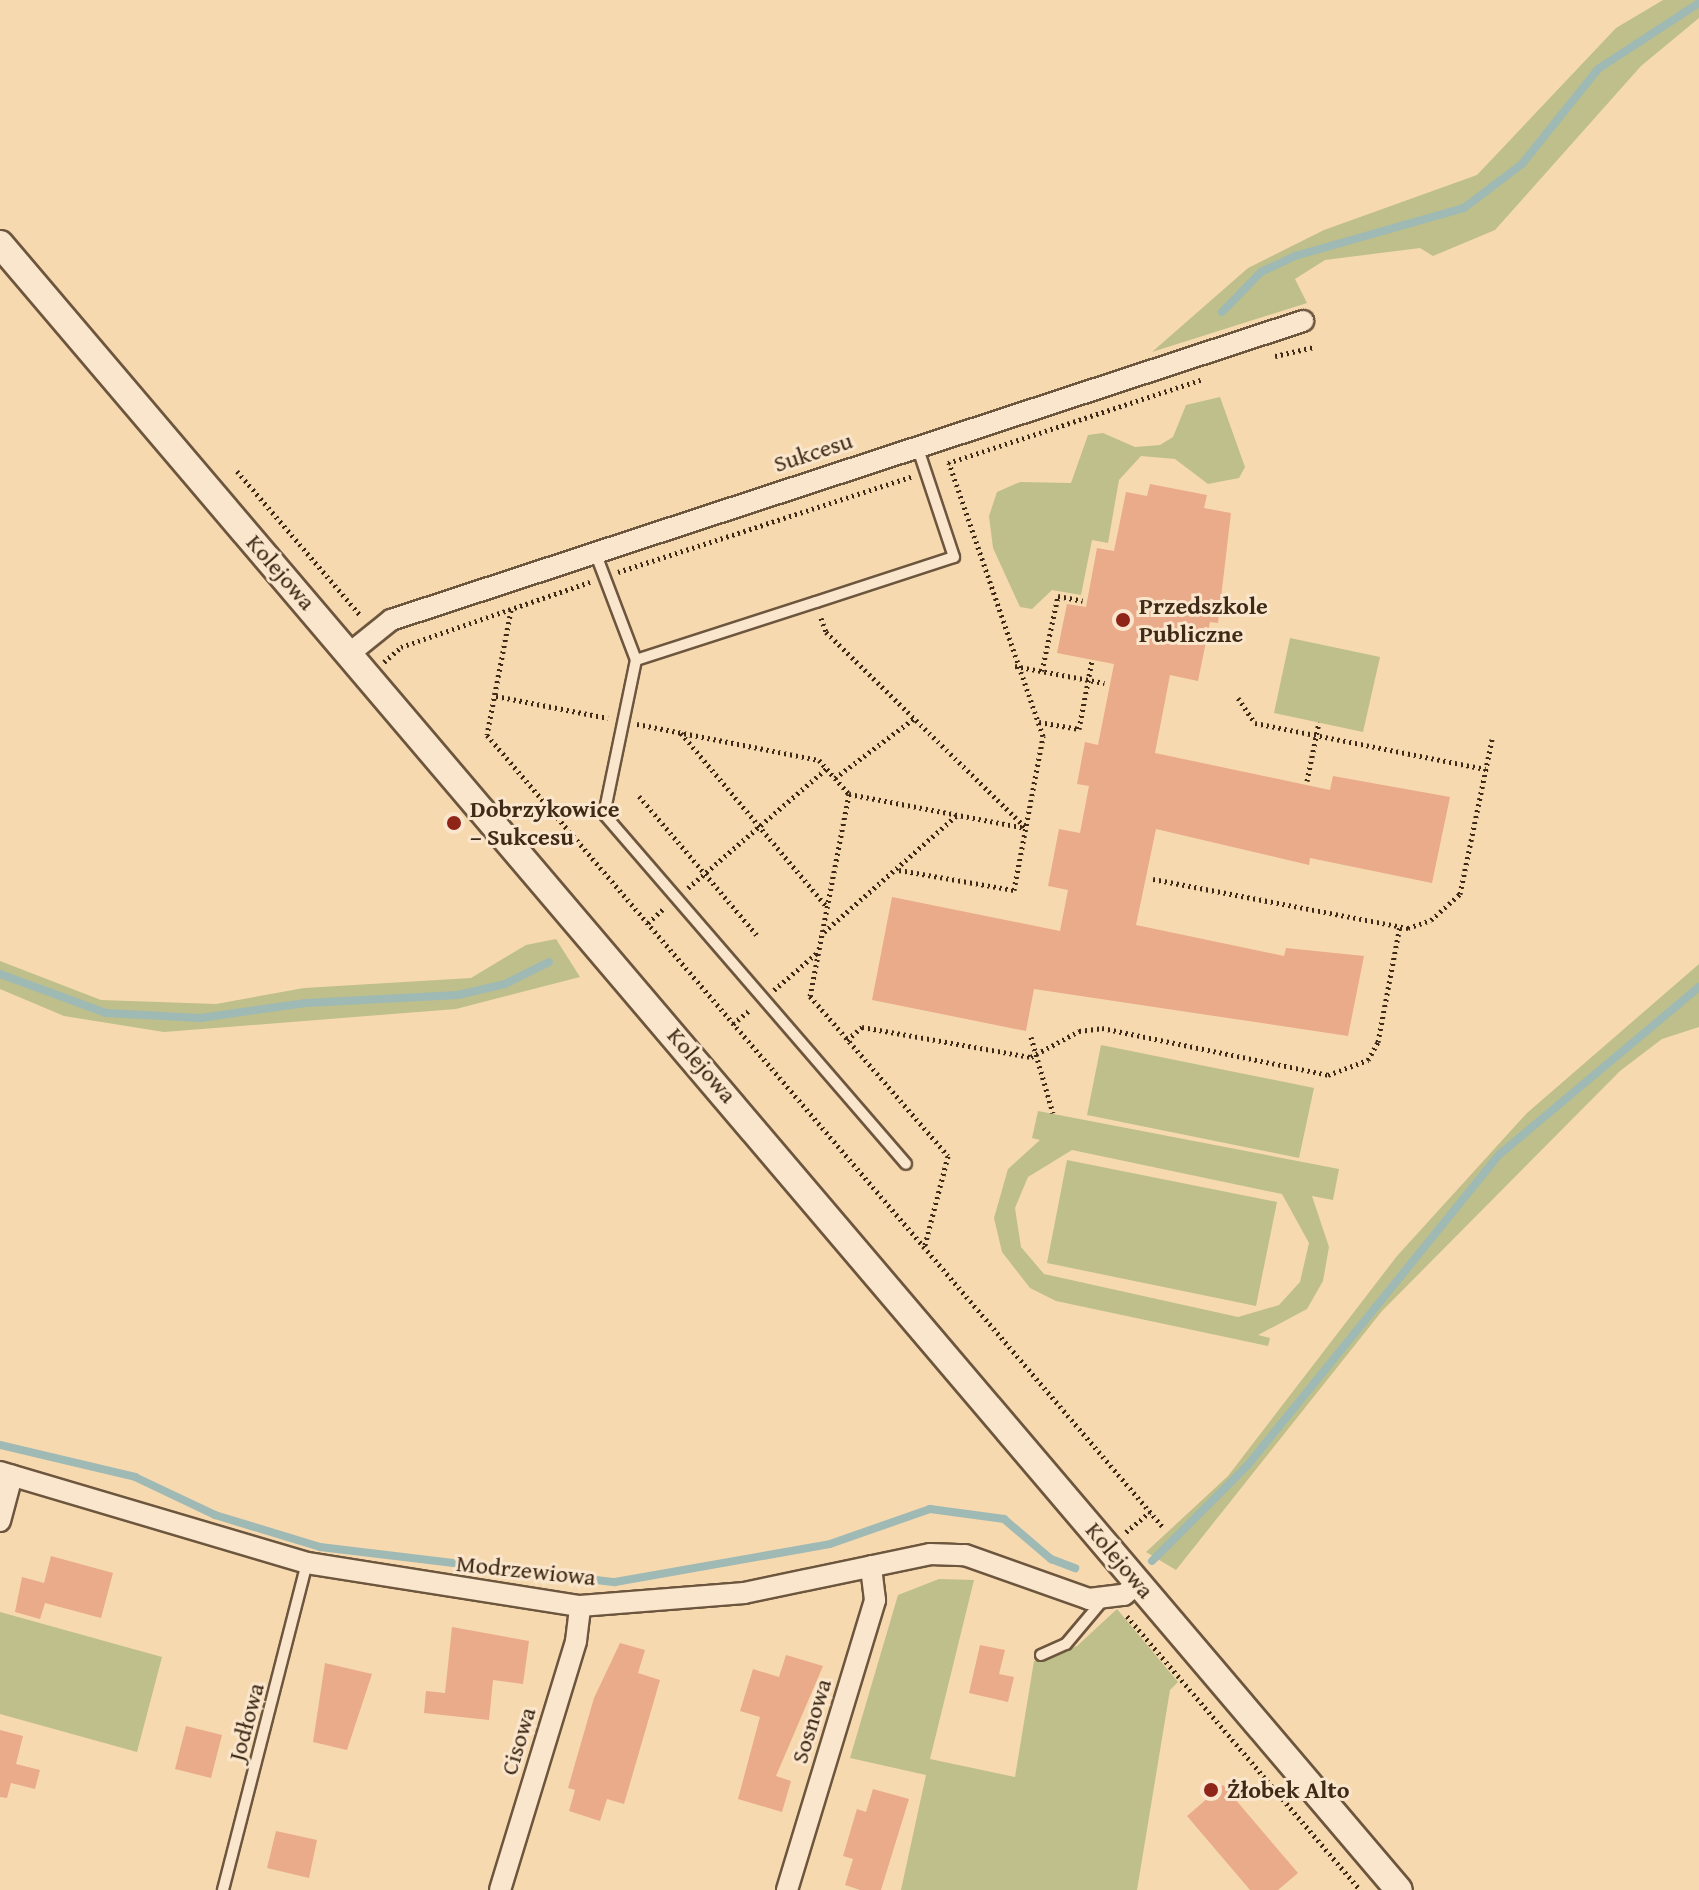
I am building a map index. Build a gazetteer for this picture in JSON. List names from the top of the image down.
{
  "streets": {
    "street": [
      "Sukcesu",
      "Kolejowa",
      "Modrzewiowa",
      "Sosnowa",
      "Cisowa"
    ],
    "lane": ["Jodłowa"]
  },
  "crossings": [
    ["Sukcesu", "Kolejowa"],
    ["Modrzewiowa", "Sosnowa"],
    ["Modrzewiowa", "Jodłowa"],
    ["Modrzewiowa", "Cisowa"]
  ],
  "places": ["Przedszkole Publiczne", "Dobrzykowice – Sukcesu", "Żłobek Alto"]
}
